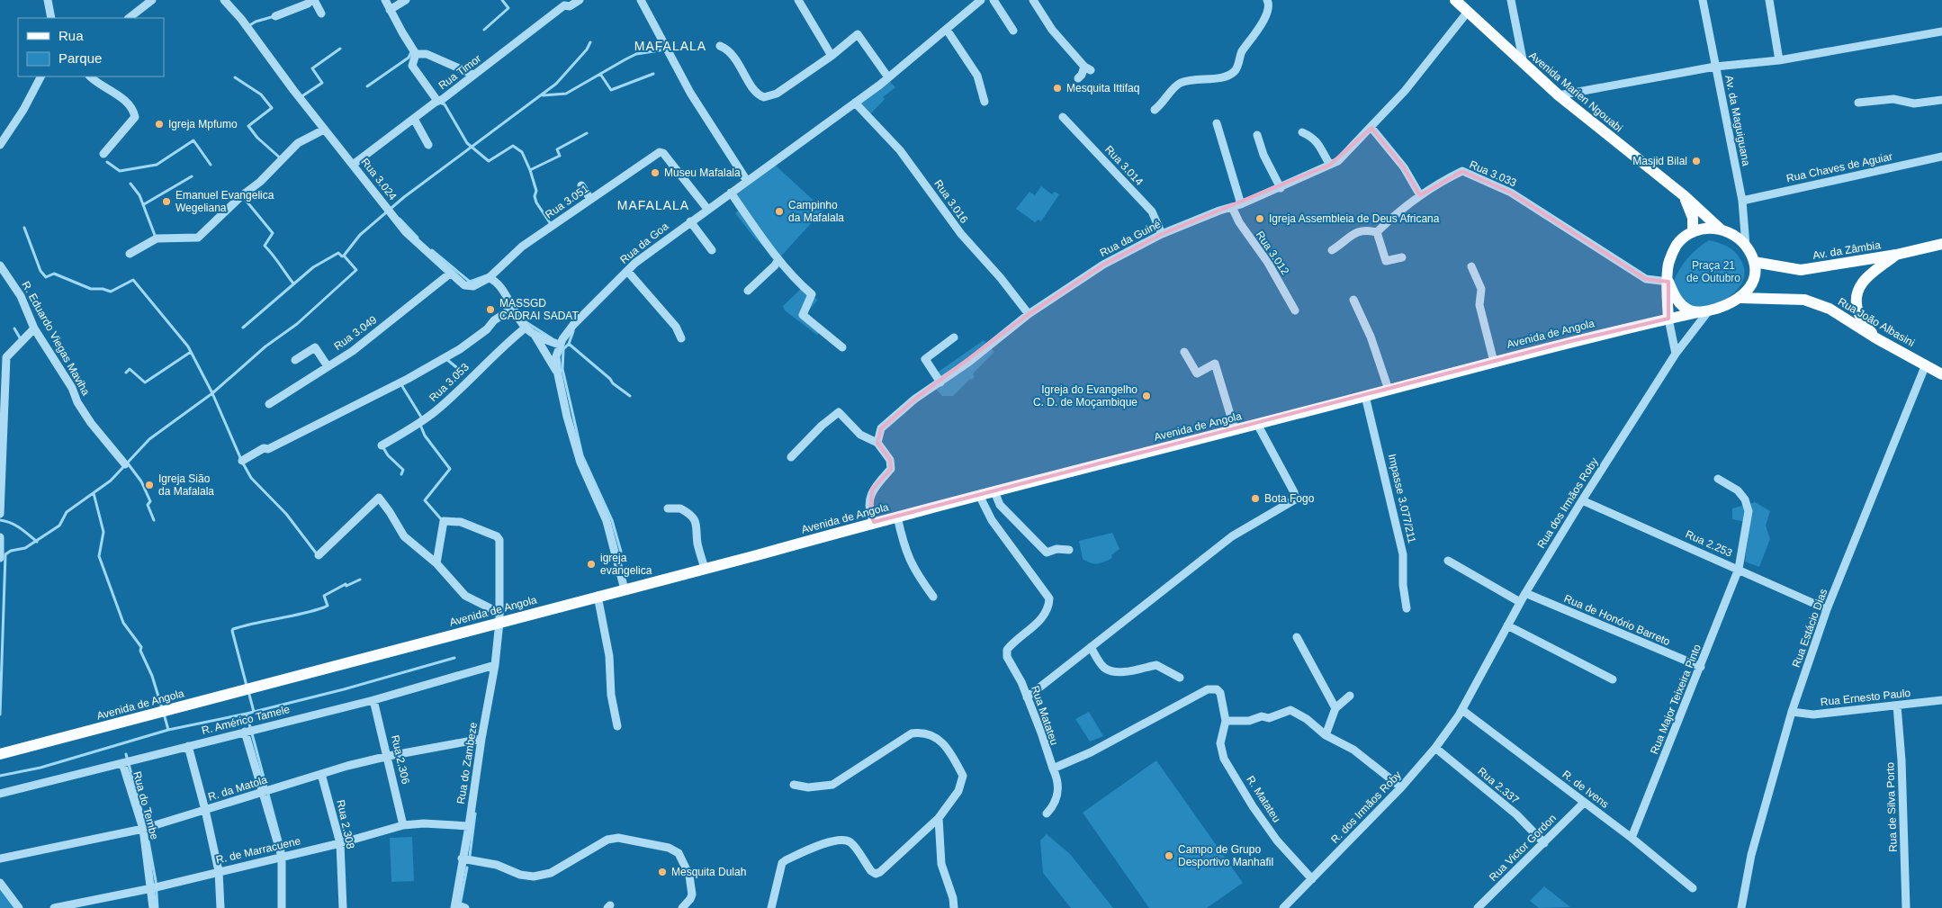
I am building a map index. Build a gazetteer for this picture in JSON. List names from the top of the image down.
{
  "streets": {
    "main road": [
      "Avenida Marien Ngouabi",
      "Av. da Zâmbia",
      "Rua João Albasini",
      "Avenida de Angola"
    ],
    "street": [
      "Rua Timor",
      "Av. da Maguiguana",
      "Rua 3.014",
      "Rua Chaves de Aguiar",
      "Rua 3.033",
      "Rua 3.024",
      "Rua 3.051",
      "Rua 3.016",
      "Rua da Guiné",
      "Rua da Goa",
      "Rua 3.012",
      "Rua 3.049",
      "R. Eduardo Viegas Maviha",
      "Rua 3.053",
      "Impasse 3.077/211",
      "Rua dos Irmãos Roby",
      "Rua 2.253",
      "Rua de Honório Barreto",
      "Rua Estácio Dias",
      "Rua Ernesto Paulo",
      "Rua Major Teixeira Pinto",
      "Rua Matateu",
      "R. Américo Tamele",
      "Rua 2.306",
      "Rua do Zambeze",
      "Rua 2.337",
      "R. da Matola",
      "R. de Ivens",
      "R. Matateu",
      "Rua do Tembe",
      "R. dos Irmãos Roby",
      "Rua de Silva Porto",
      "Rua 2.308",
      "Rua Victor Gordon",
      "R. de Marracuene"
    ]
  },
  "crossings": [
    ["Rua Timor", "Rua 3.024"],
    ["Avenida Marien Ngouabi", "Av. da Maguiguana"],
    ["Avenida Marien Ngouabi", "Rua 3.033"],
    ["Avenida Marien Ngouabi", "Rua da Guiné"],
    ["Avenida Marien Ngouabi", "Av. da Zâmbia"],
    ["Avenida Marien Ngouabi", "Rua João Albasini"],
    ["Avenida Marien Ngouabi", "Avenida de Angola"],
    ["Avenida Marien Ngouabi", "Rua dos Irmãos Roby"],
    ["Av. da Maguiguana", "Rua Chaves de Aguiar"],
    ["Av. da Maguiguana", "Rua 3.033"],
    ["Av. da Maguiguana", "Av. da Zâmbia"],
    ["Av. da Maguiguana", "Rua João Albasini"],
    ["Av. da Maguiguana", "Avenida de Angola"],
    ["Av. da Maguiguana", "Rua dos Irmãos Roby"],
    ["Rua 3.014", "Rua da Guiné"],
    ["Rua 3.033", "Av. da Zâmbia"],
    ["Rua 3.033", "Rua João Albasini"],
    ["Rua 3.033", "Avenida de Angola"],
    ["Rua 3.033", "Rua dos Irmãos Roby"],
    ["Rua 3.024", "Rua 3.051"],
    ["Rua 3.024", "Rua 3.049"],
    ["Rua 3.051", "Rua da Goa"],
    ["Rua 3.016", "Rua da Guiné"],
    ["Rua 3.016", "Rua da Goa"],
    ["Rua da Guiné", "Rua 3.012"],
    ["Rua da Goa", "Avenida de Angola"],
    ["Av. da Zâmbia", "Rua João Albasini"],
    ["Av. da Zâmbia", "Avenida de Angola"],
    ["Av. da Zâmbia", "Rua dos Irmãos Roby"],
    ["Rua João Albasini", "Avenida de Angola"],
    ["Rua João Albasini", "Rua dos Irmãos Roby"],
    ["Rua João Albasini", "Rua Estácio Dias"],
    ["Avenida de Angola", "Impasse 3.077/211"],
    ["Avenida de Angola", "Rua dos Irmãos Roby"],
    ["Avenida de Angola", "Rua Matateu"],
    ["Avenida de Angola", "Rua do Zambeze"],
    ["Rua dos Irmãos Roby", "Rua 2.253"],
    ["Rua dos Irmãos Roby", "Rua de Honório Barreto"],
    ["Rua dos Irmãos Roby", "R. de Ivens"],
    ["Rua dos Irmãos Roby", "R. dos Irmãos Roby"],
    ["Rua 2.253", "Rua Estácio Dias"],
    ["Rua 2.253", "Rua Major Teixeira Pinto"],
    ["Rua de Honório Barreto", "Rua Major Teixeira Pinto"],
    ["Rua Estácio Dias", "Rua Ernesto Paulo"],
    ["Rua Ernesto Paulo", "Rua de Silva Porto"],
    ["Rua Major Teixeira Pinto", "R. de Ivens"],
    ["R. Américo Tamele", "Rua 2.306"],
    ["R. Américo Tamele", "Rua do Zambeze"],
    ["R. Américo Tamele", "Rua do Tembe"],
    ["Rua 2.306", "R. da Matola"],
    ["Rua 2.306", "R. de Marracuene"],
    ["Rua do Zambeze", "R. da Matola"],
    ["Rua do Zambeze", "R. de Marracuene"],
    ["Rua 2.337", "R. dos Irmãos Roby"],
    ["Rua 2.337", "Rua Victor Gordon"],
    ["R. da Matola", "Rua do Tembe"],
    ["R. da Matola", "Rua 2.308"],
    ["R. de Ivens", "R. dos Irmãos Roby"],
    ["R. de Ivens", "Rua Victor Gordon"],
    ["R. Matateu", "R. dos Irmãos Roby"],
    ["Rua do Tembe", "R. de Marracuene"],
    ["Rua 2.308", "R. de Marracuene"]
  ],
  "districts": ["MAFALALA", "MAFALALA"],
  "parks": ["Praça 21 de Outubro"],
  "places": [
    "Mesquita Ittifaq",
    "Igreja Mpfumo",
    "Masjid Bilal",
    "Museu Mafalala",
    "Emanuel Evangelica Wegeliana",
    "Campinho da Mafalala",
    "Igreja Assembleia de Deus Africana",
    "MASSGD CADRAI SADAT",
    "Igreja do Evangelho C. D. de Moçambique",
    "Igreja Sião da Mafalala",
    "Bota Fogo",
    "igreja evangelica",
    "Campo de Grupo Desportivo Manhafil",
    "Mesquita Dulah"
  ],
  "legend": ["Rua", "Parque"]
}
